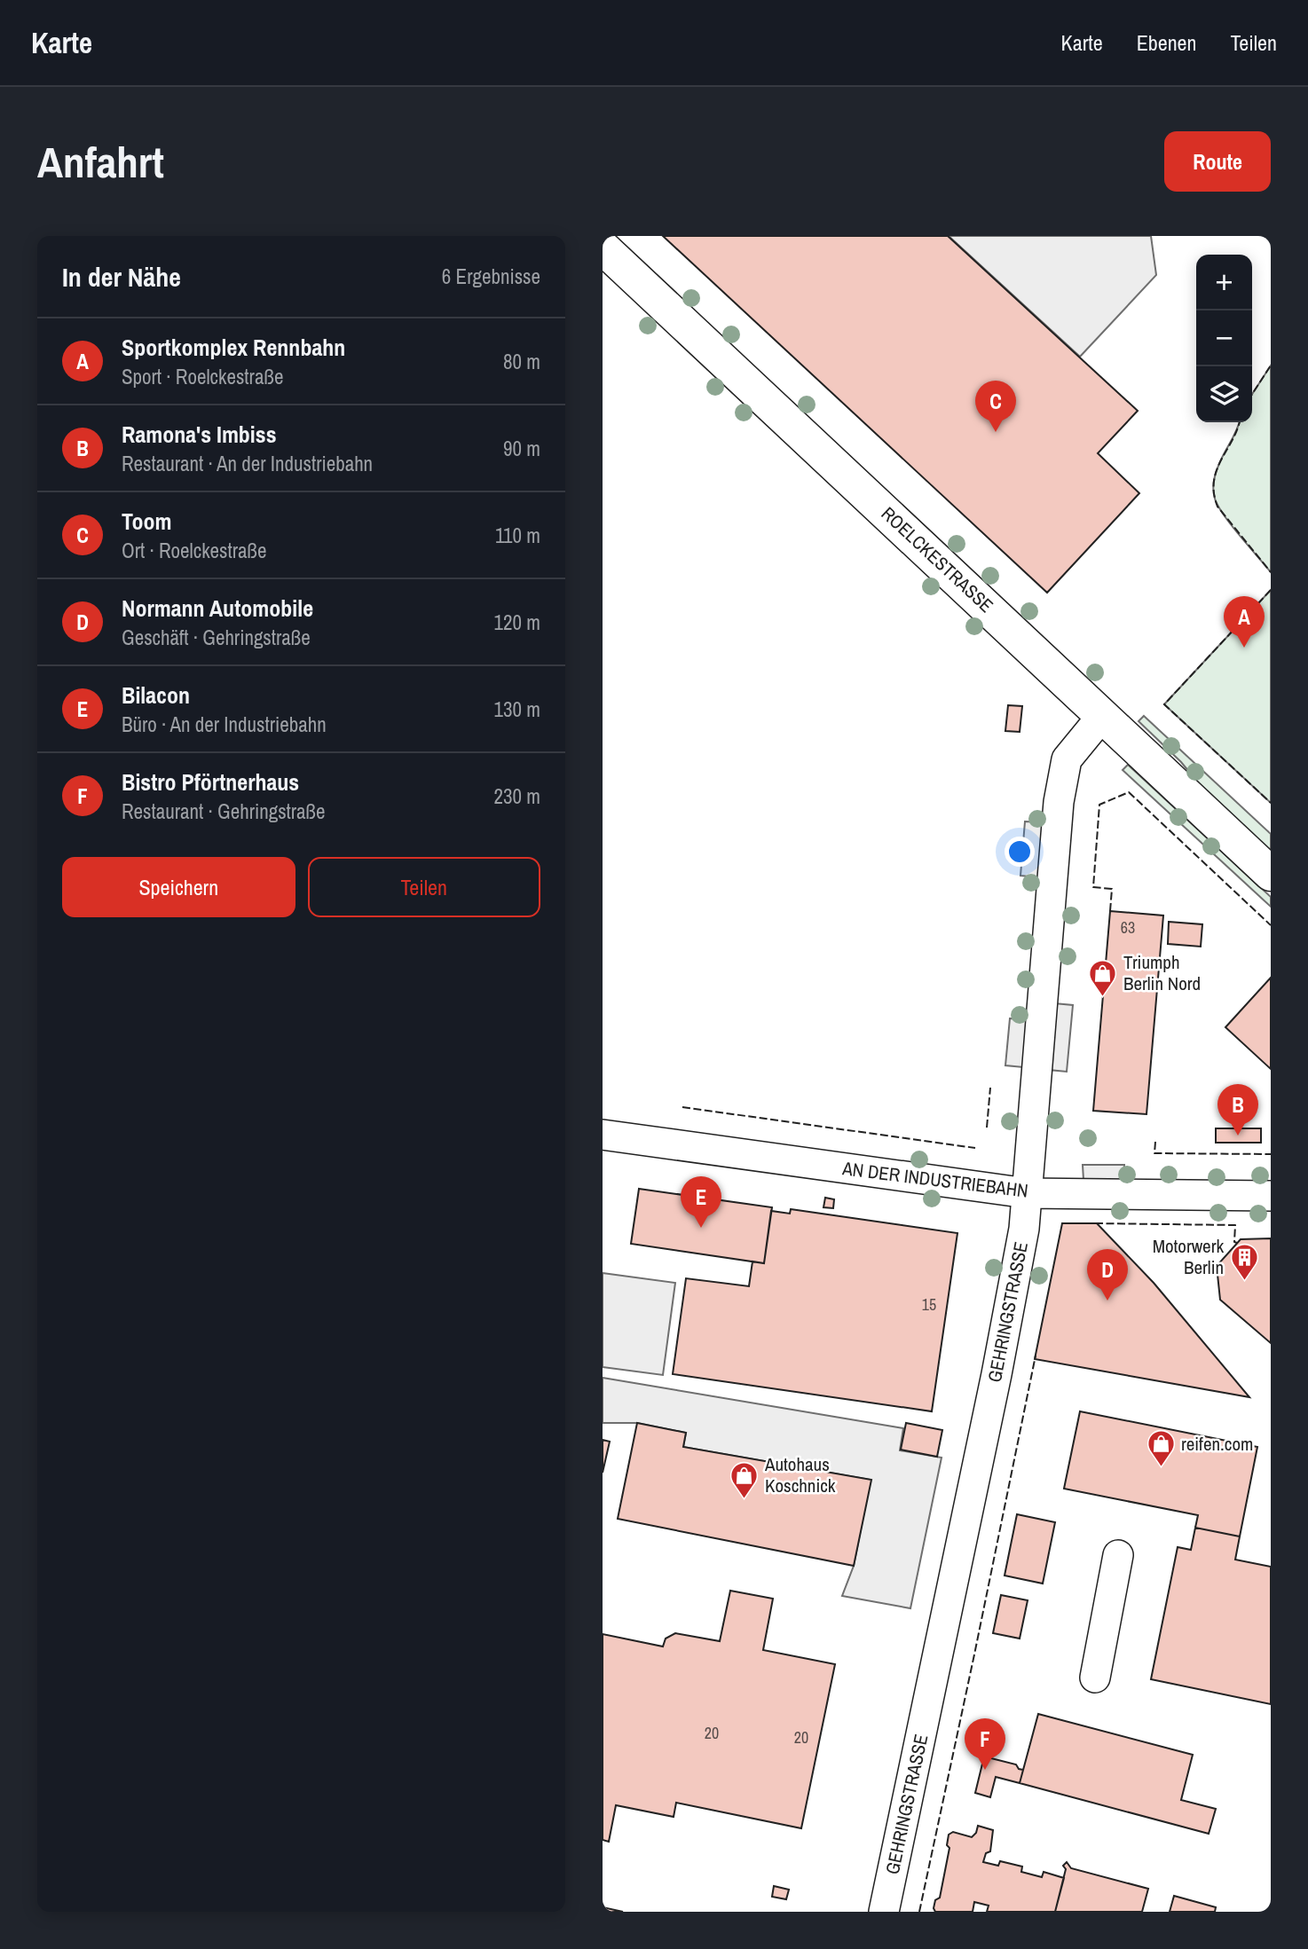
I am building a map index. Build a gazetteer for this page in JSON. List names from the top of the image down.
{
  "streets": {
    "main road": ["ROELCKESTRASSE"],
    "street": ["AN DER INDUSTRIEBAHN", "GEHRINGSTRASSE"]
  },
  "crossings": [
    ["ROELCKESTRASSE", "GEHRINGSTRASSE"],
    ["AN DER INDUSTRIEBAHN", "GEHRINGSTRASSE"]
  ],
  "places": {
    "shop": ["Triumph Berlin Nord", "reifen.com", "Autohaus Koschnick"],
    "building": ["Motorwerk Berlin"]
  },
  "house_numbers": [
    "63",
    "15",
    "20",
    "20"
  ],
  "page": {
    "header": "Karte",
    "nav": ["Karte", "Ebenen", "Teilen"],
    "buttons": [
      "Route",
      ["Speichern", "Teilen"]
    ],
    "title": "Anfahrt",
    "heading": ["In der Nähe", "6 Ergebnisse"],
    "map_buttons": ["+", "−"],
    "list": [
      {
        "mark": "A",
        "name": "Sportkomplex Rennbahn",
        "note": "Sport · Roelckestraße",
        "value": "80 m"
      },
      {
        "mark": "B",
        "name": "Ramona's Imbiss",
        "note": "Restaurant · An der Industriebahn",
        "value": "90 m"
      },
      {
        "mark": "C",
        "name": "Toom",
        "note": "Ort · Roelckestraße",
        "value": "110 m"
      },
      {
        "mark": "D",
        "name": "Normann Automobile",
        "note": "Geschäft · Gehringstraße",
        "value": "120 m"
      },
      {
        "mark": "E",
        "name": "Bilacon",
        "note": "Büro · An der Industriebahn",
        "value": "130 m"
      },
      {
        "mark": "F",
        "name": "Bistro Pförtnerhaus",
        "note": "Restaurant · Gehringstraße",
        "value": "230 m"
      }
    ],
    "pins": [
      "C",
      "A",
      "B",
      "E",
      "D",
      "F"
    ]
  }
}
